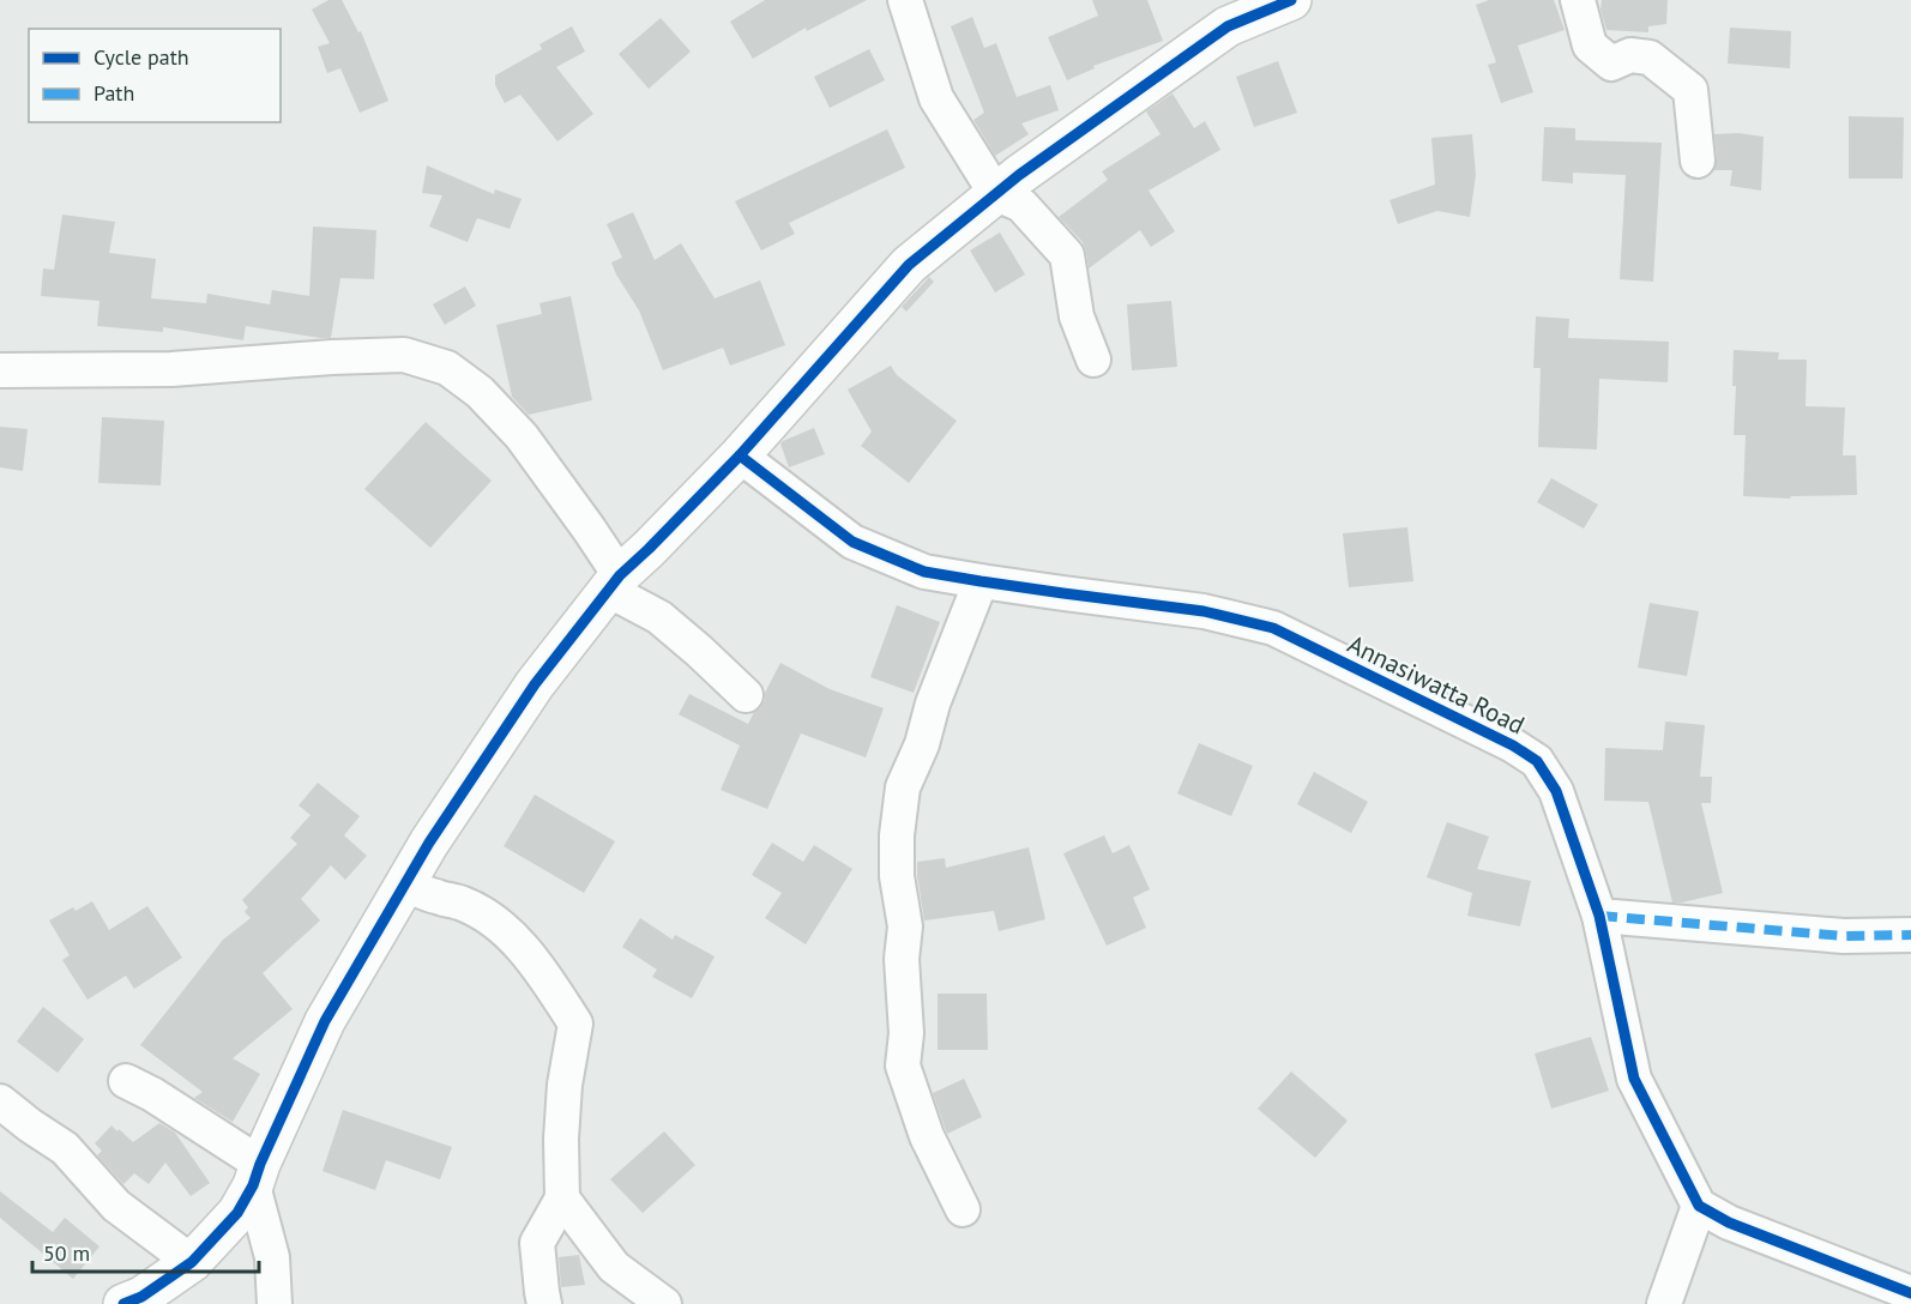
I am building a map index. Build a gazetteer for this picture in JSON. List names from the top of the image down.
{
  "streets": {
    "street": ["Annasiwatta Road"]
  },
  "legend": ["Cycle path", "Path"],
  "scale_bar": "50 m"
}
